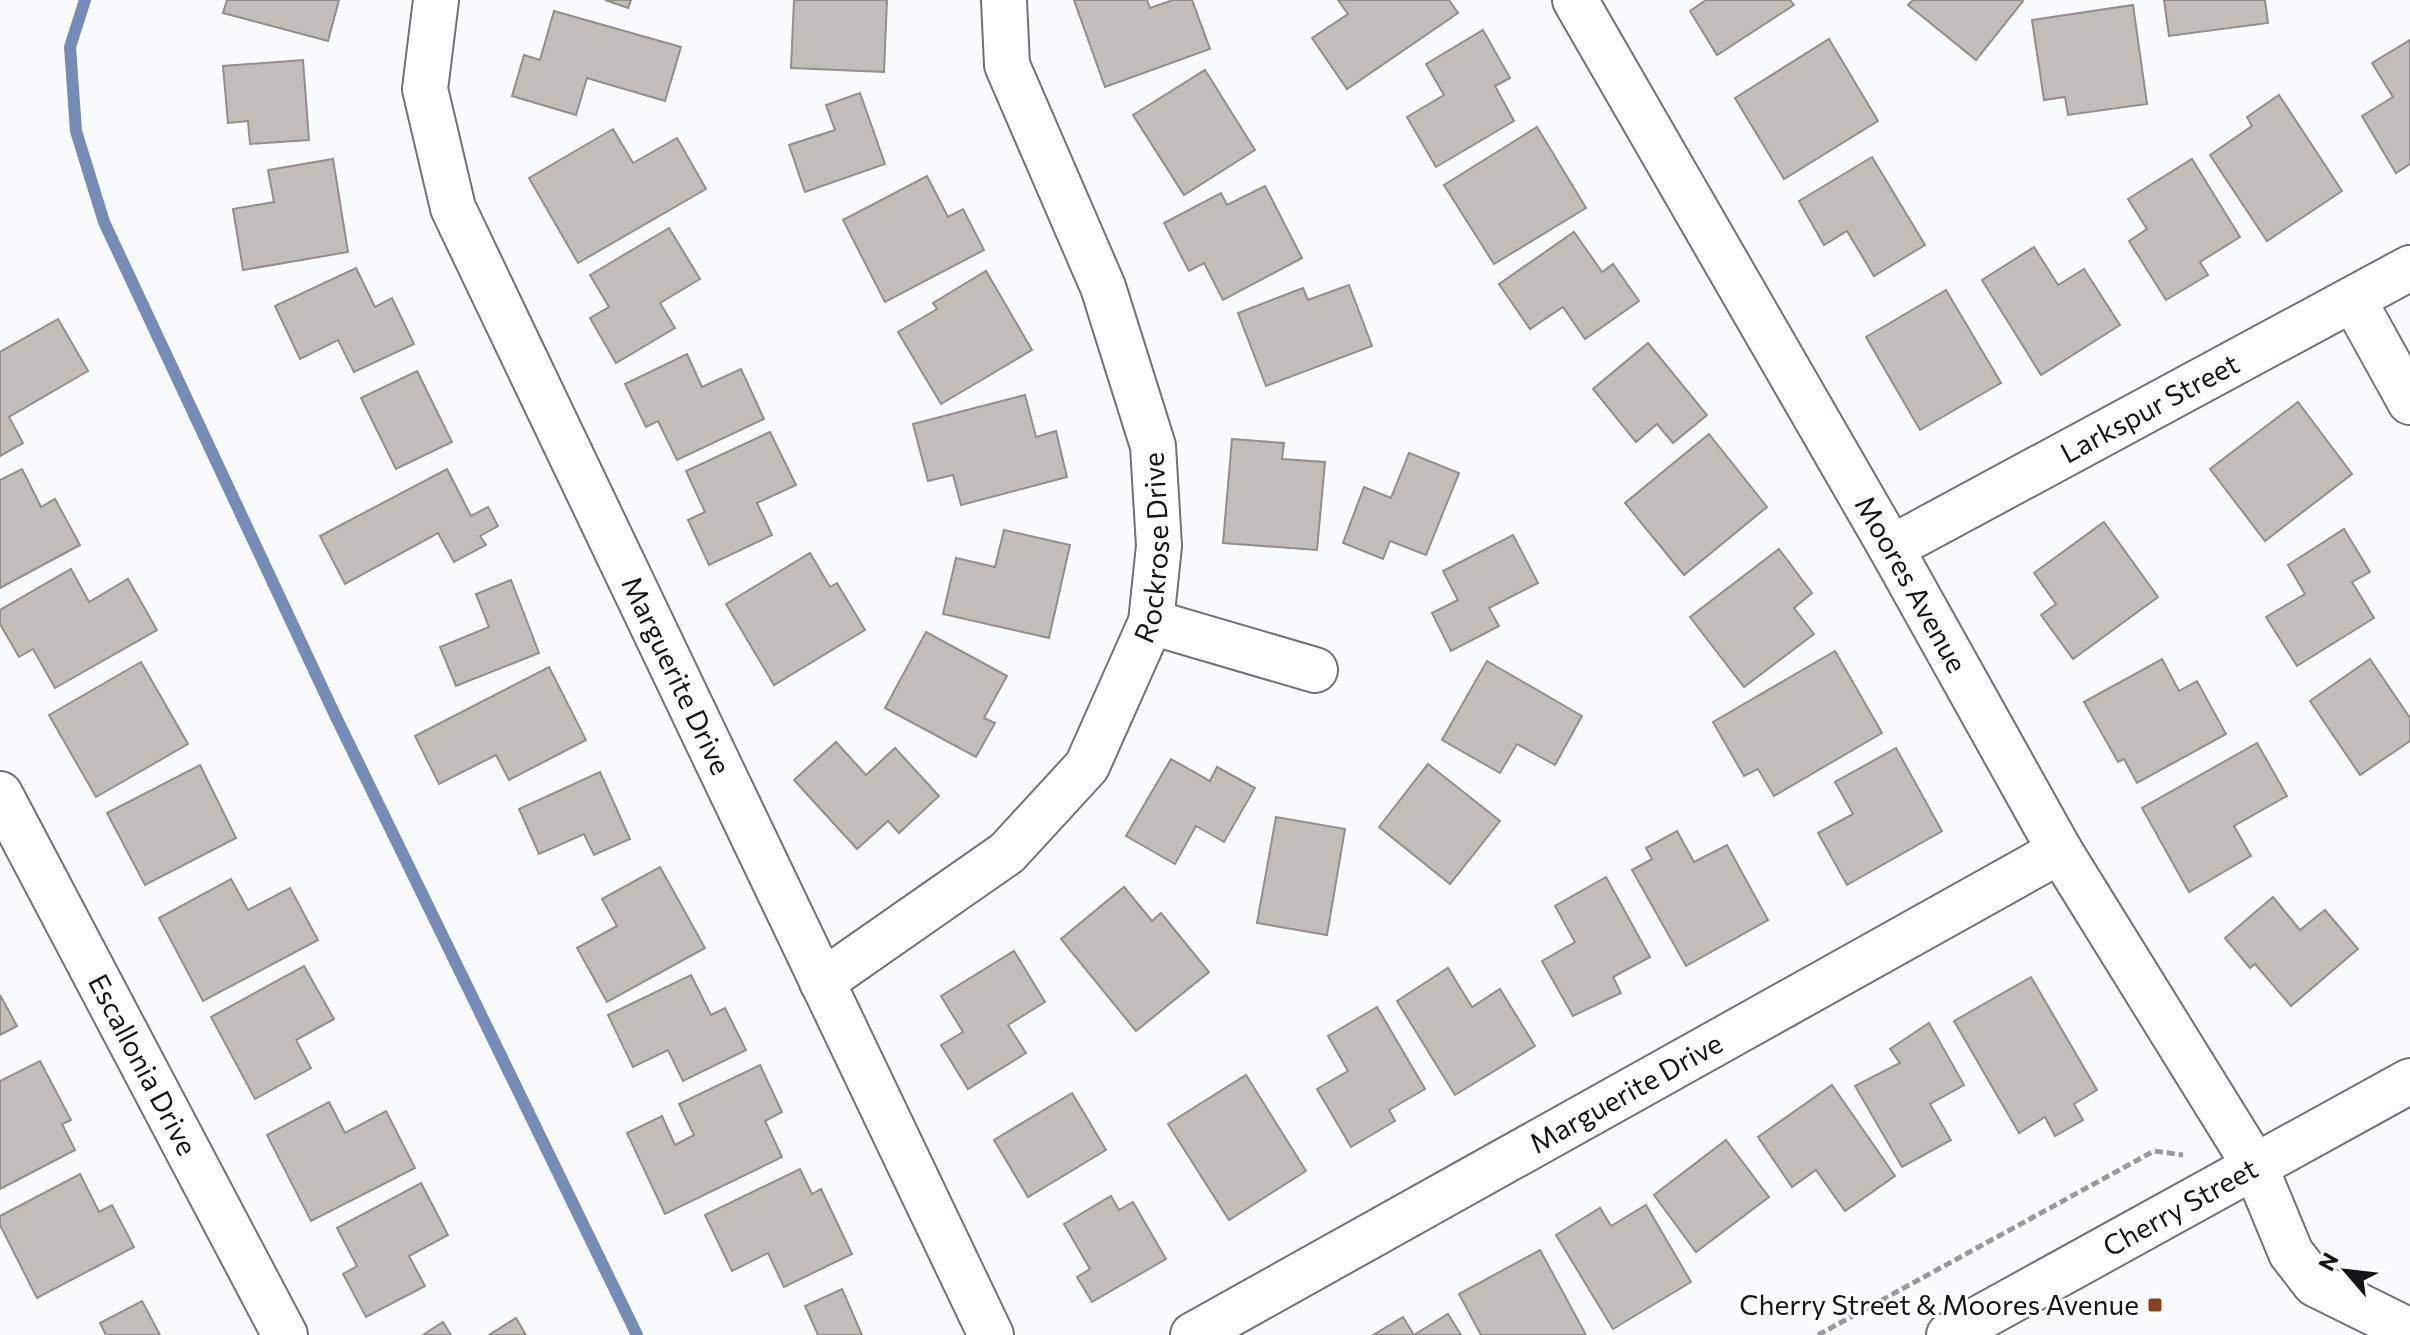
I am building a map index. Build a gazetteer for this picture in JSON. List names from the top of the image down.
{
  "streets": {
    "street": [
      "Larkspur Street",
      "Rockrose Drive",
      "Moores Avenue",
      "Marguerite Drive",
      "Escallonia Drive",
      "Cherry Street"
    ]
  },
  "crossings": [
    ["Larkspur Street", "Moores Avenue"],
    ["Rockrose Drive", "Marguerite Drive"],
    ["Moores Avenue", "Marguerite Drive"],
    ["Moores Avenue", "Cherry Street"]
  ],
  "places": {
    "transit": ["Cherry Street & Moores Avenue"]
  },
  "north": "top left"
}
